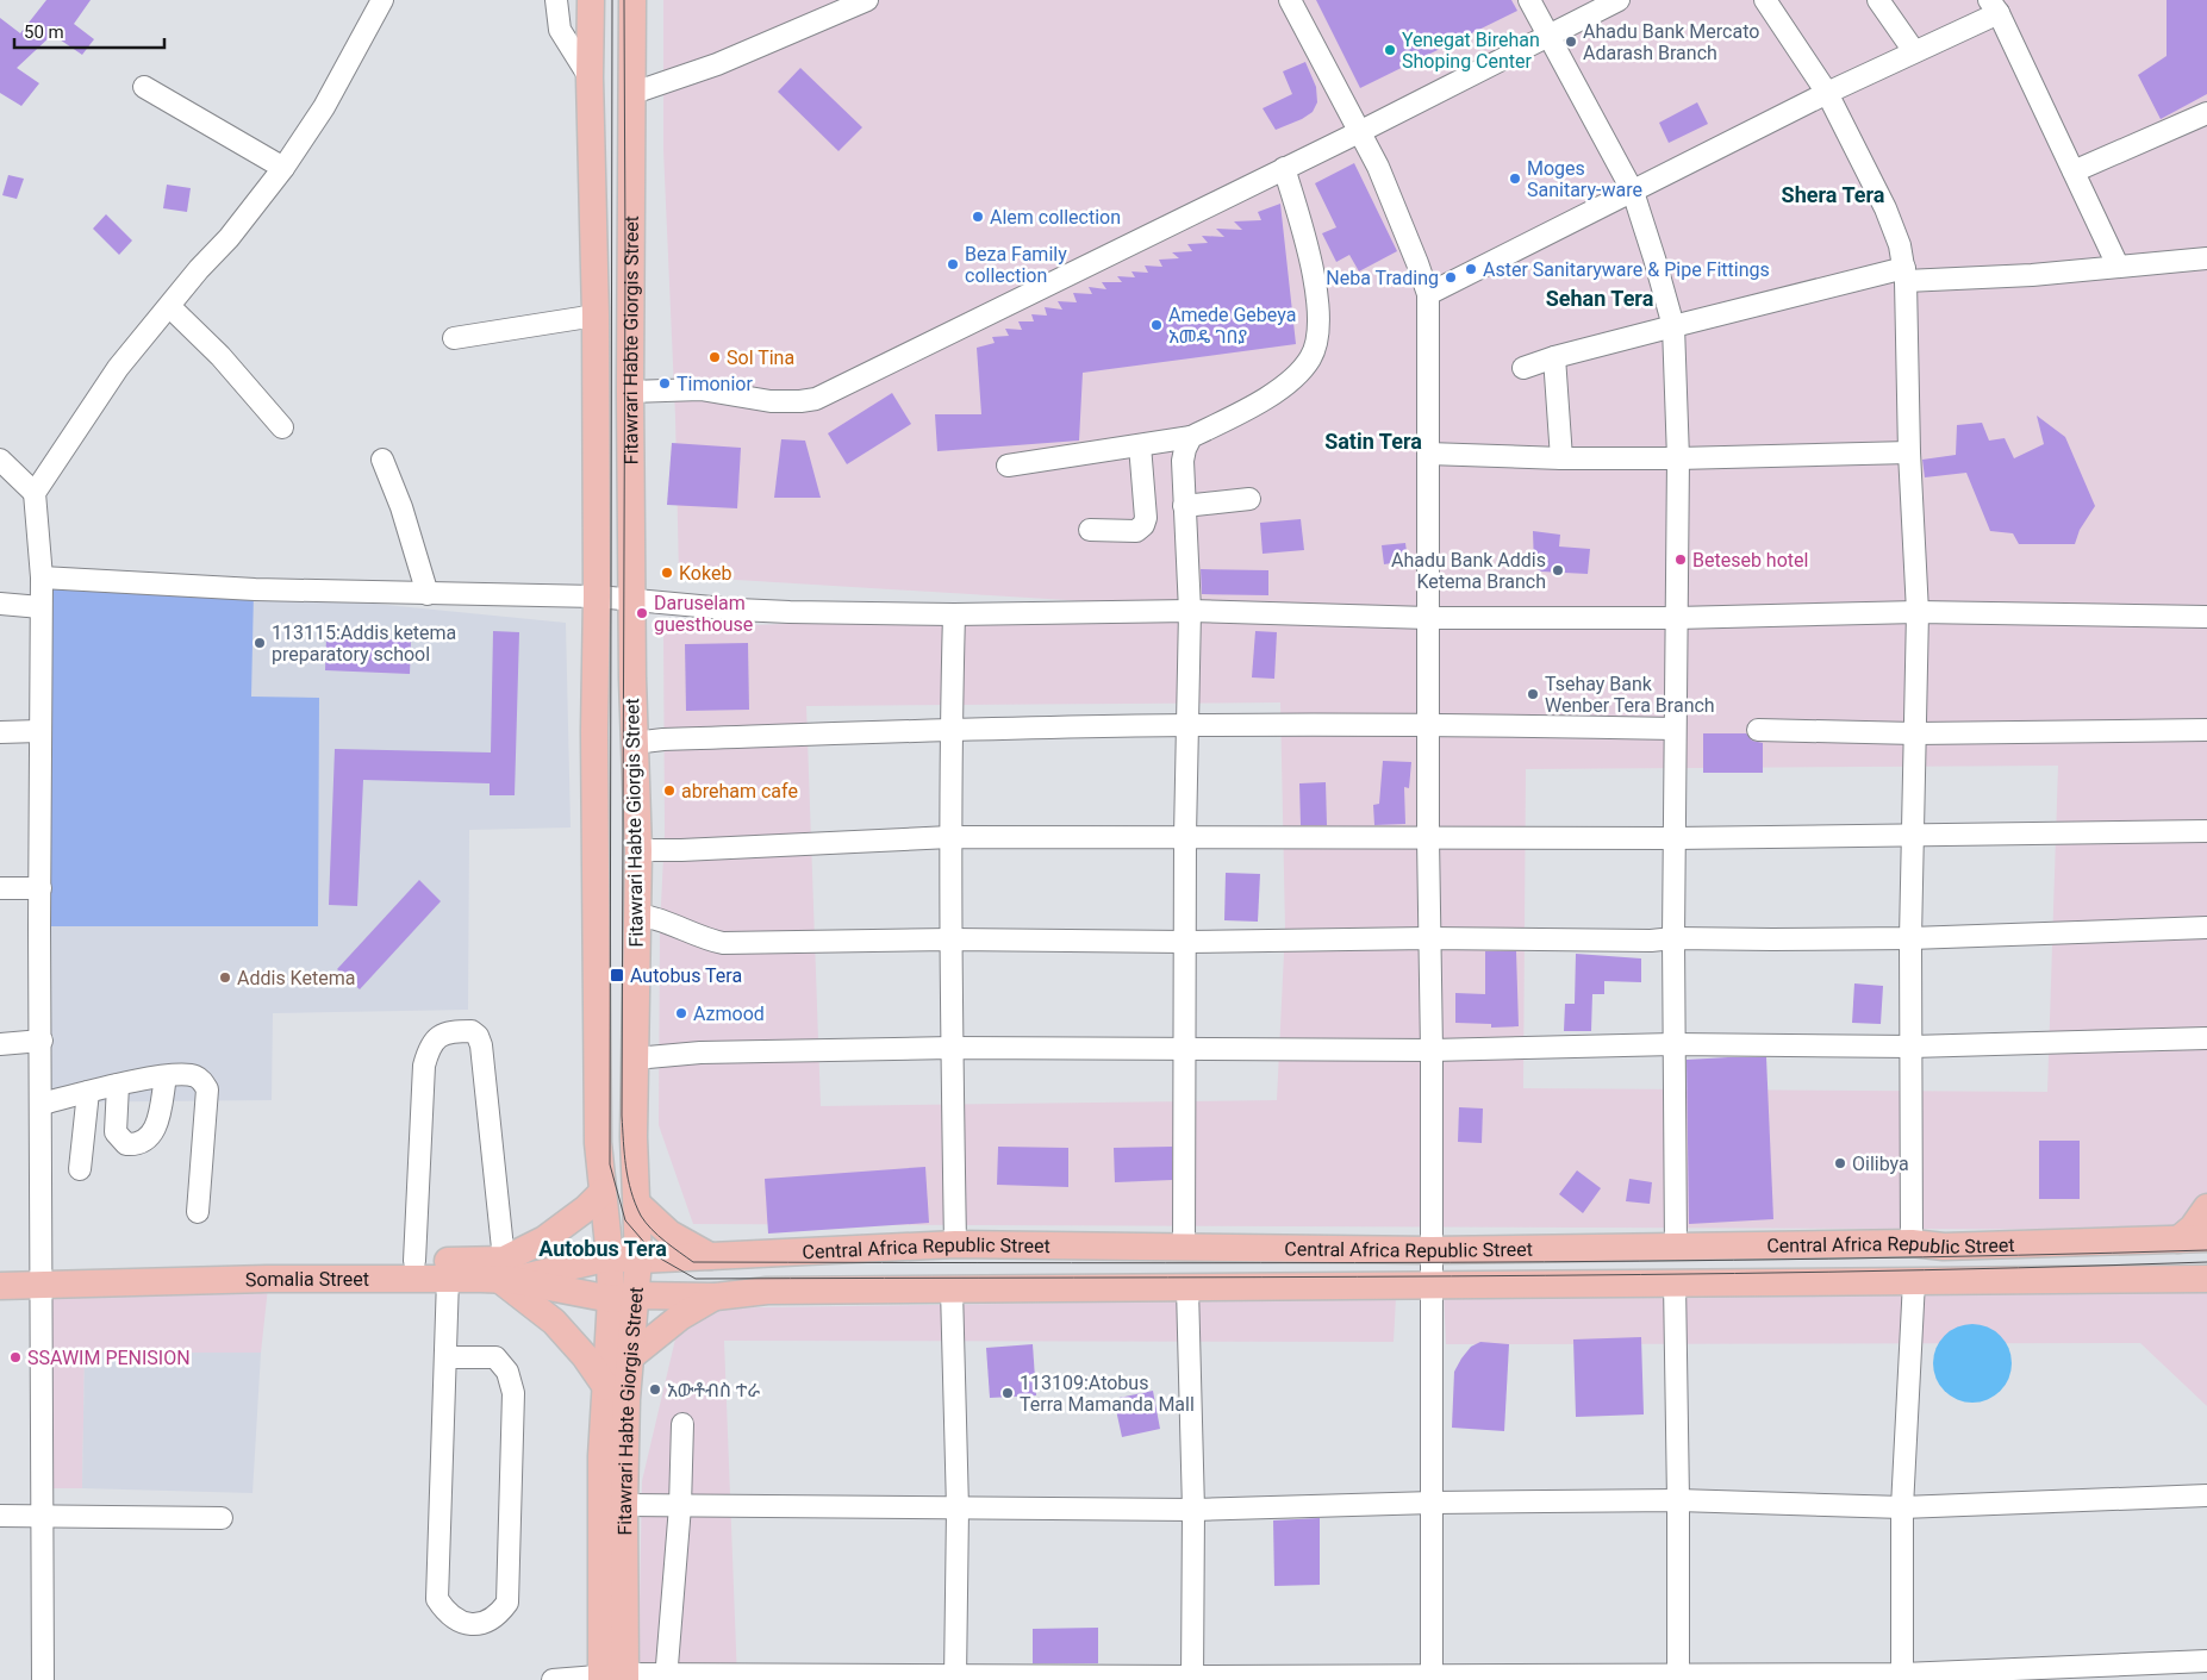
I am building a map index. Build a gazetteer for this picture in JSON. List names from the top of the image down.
{
  "streets": {
    "main road": ["Fitawrari Habte Giorgis Street", "Central Africa Republic Street", "Somalia Street"]
  },
  "crossings": [
    ["Fitawrari Habte Giorgis Street", "Central Africa Republic Street"],
    ["Central Africa Republic Street", "Somalia Street"]
  ],
  "districts": [
    "Shera Tera",
    "Sehan Tera",
    "Satin Tera",
    "Autobus Tera"
  ],
  "places": {
    "other": [
      "Ahadu Bank Mercato Adarash Branch",
      "Yenegat Birehan Shoping Center",
      "Moges Sanitary-ware",
      "Alem collection",
      "Beza Family collection",
      "Aster Sanitaryware & Pipe Fittings",
      "Neba Trading",
      "Amede Gebeya አመዴ ገበያ",
      "Sol Tina",
      "Timonior",
      "Beteseb hotel",
      "Ahadu Bank Addis Ketema Branch",
      "Kokeb",
      "Daruselam guesthouse",
      "113115:Addis ketema preparatory school",
      "Tsehay Bank Wenber Tera Branch",
      "abreham cafe",
      "Addis Ketema",
      "Azmood",
      "Oilibya",
      "SSAWIM PENISION",
      "አውቶብስ ተራ",
      "113109:Atobus Terra Mamanda Mall"
    ],
    "transit": ["Autobus Tera"]
  },
  "scale_bar": "50 m"
}
